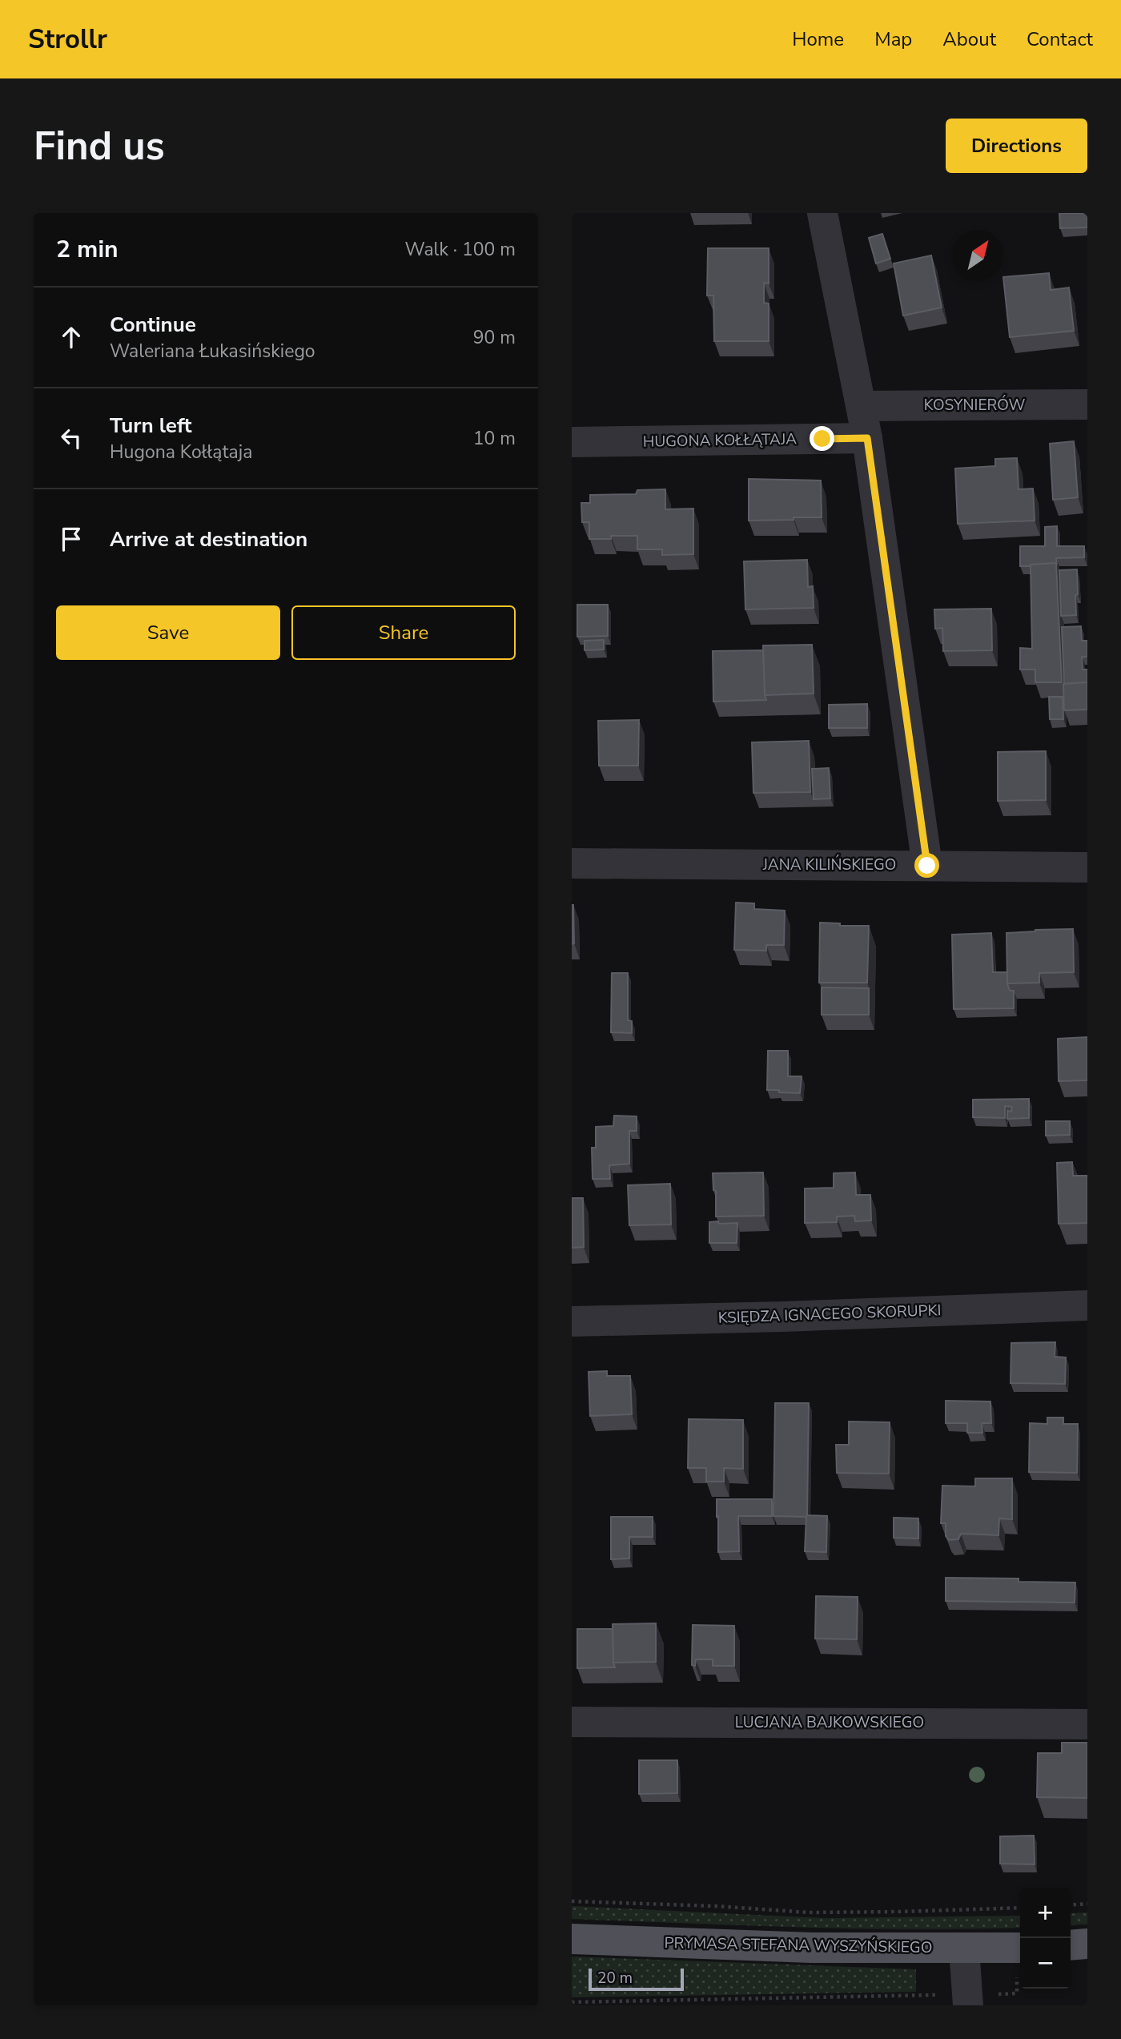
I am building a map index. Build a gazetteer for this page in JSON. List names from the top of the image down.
{
  "streets": {
    "main road": ["PRYMASA STEFANA WYSZYŃSKIEGO"],
    "street": [
      "KOSYNIERÓW",
      "HUGONA KOŁŁĄTAJA",
      "JANA KILIŃSKIEGO",
      "KSIĘDZA IGNACEGO SKORUPKI",
      "LUCJANA BAJKOWSKIEGO"
    ]
  },
  "scale_bar": "20 m",
  "north": "top right",
  "page": {
    "header": "Strollr",
    "nav": [
      "Home",
      "Map",
      "About",
      "Contact"
    ],
    "buttons": [
      "Directions",
      ["Save", "Share"]
    ],
    "title": "Find us",
    "heading": ["2 min", "Walk · 100 m"],
    "list": [
      ["Continue", "Waleriana Łukasińskiego", "90 m"],
      ["Turn left", "Hugona Kołłątaja", "10 m"],
      "Arrive at destination"
    ],
    "map_buttons": ["+", "−"],
    "scale": "20 m"
  }
}
